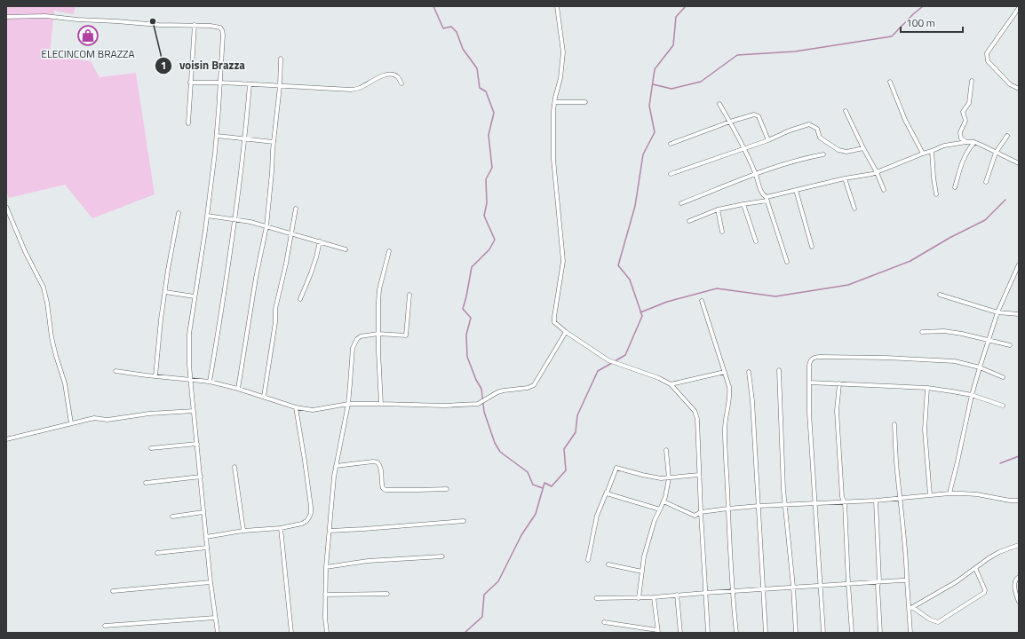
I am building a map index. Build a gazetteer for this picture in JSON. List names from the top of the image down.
{
  "places": {
    "other": ["voisin Brazza"],
    "shop": ["ELECINCOM BRAZZA"]
  },
  "scale_bar": "100 m"
}
